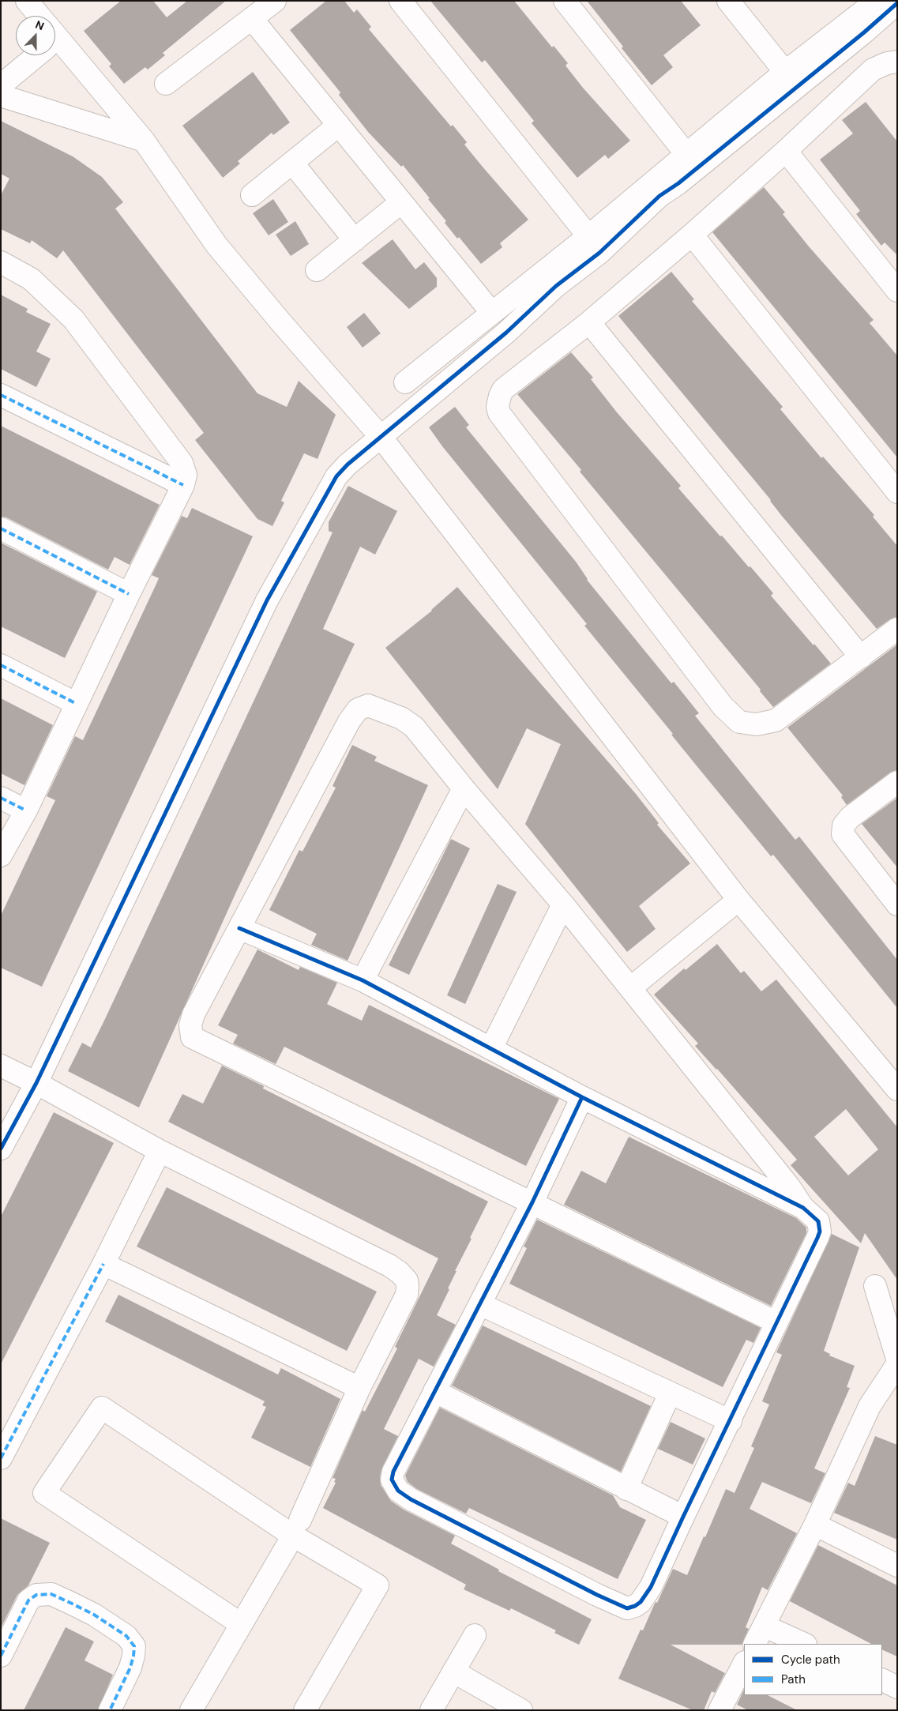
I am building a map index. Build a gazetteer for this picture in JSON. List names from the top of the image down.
{
  "legend": ["Cycle path", "Path"],
  "north": "top"
}
